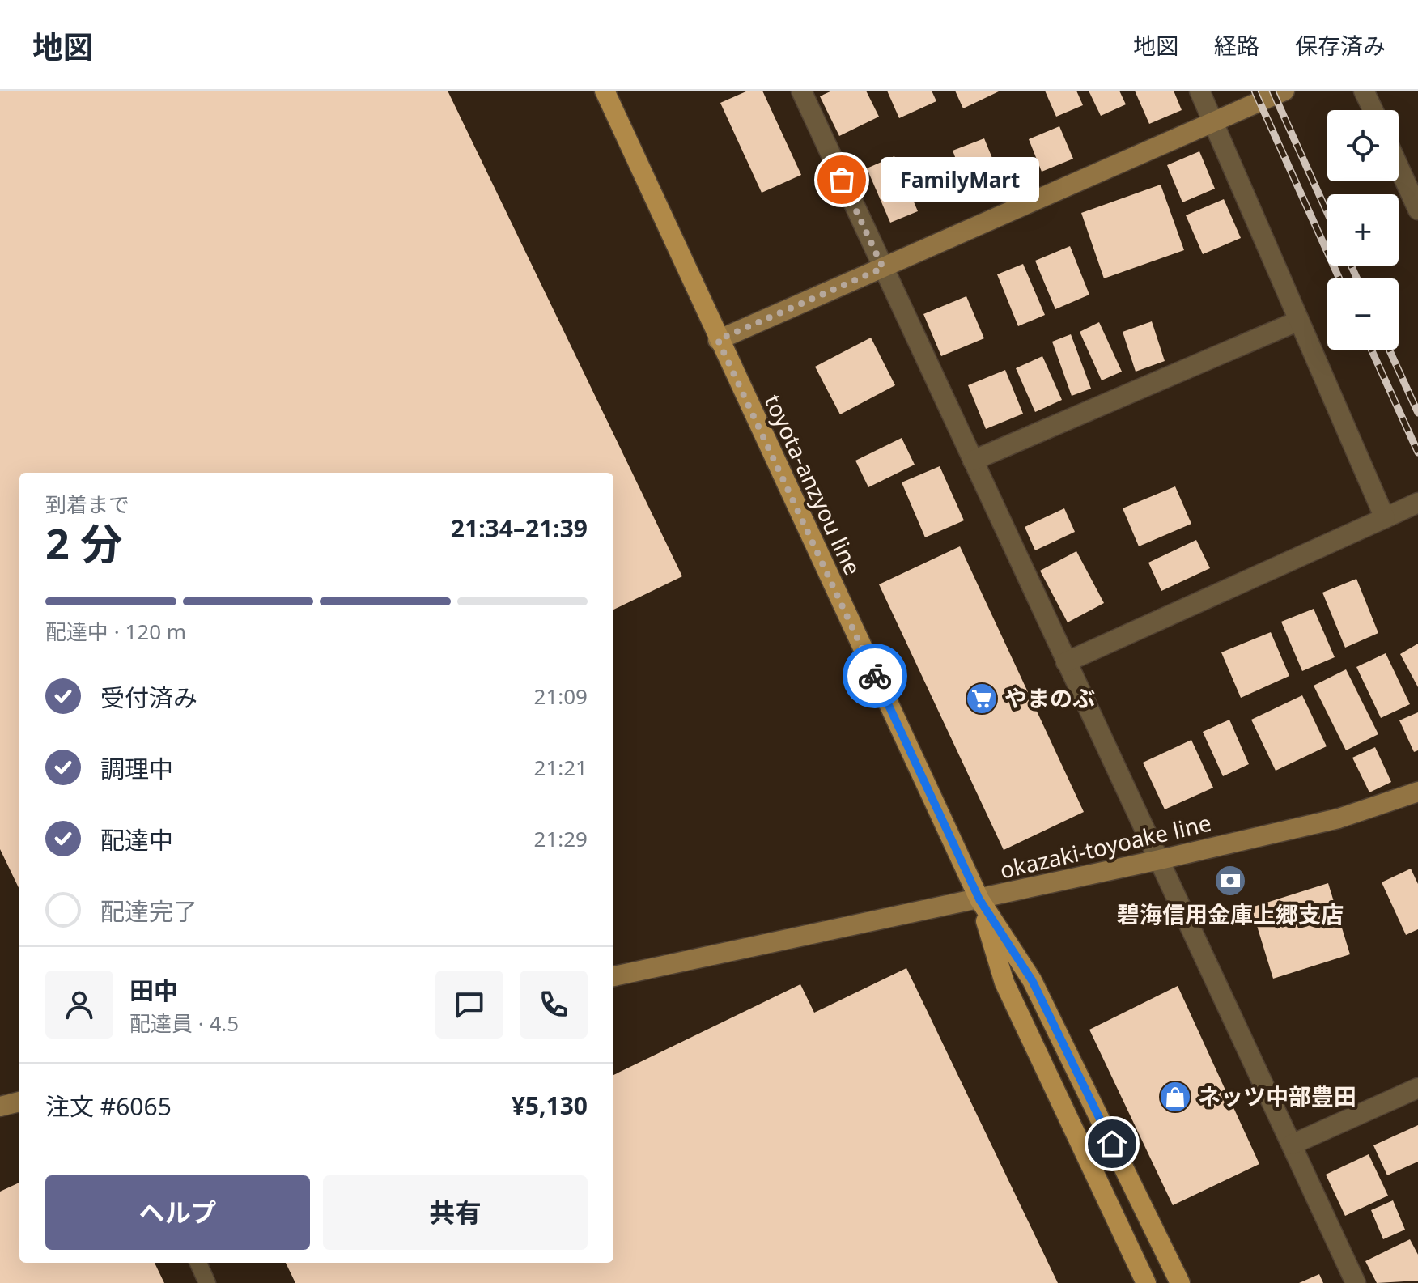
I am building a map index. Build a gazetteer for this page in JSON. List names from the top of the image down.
{
  "streets": {
    "main road": ["toyota-anzyou line", "okazaki-toyoake line"]
  },
  "crossings": [
    ["toyota-anzyou line", "okazaki-toyoake line"]
  ],
  "places": {
    "other": ["FamilyMart"],
    "supermarket": ["やまのぶ"],
    "bank": ["碧海信用金庫上郷支店"],
    "shop": ["ネッツ中部豊田"]
  },
  "page": {
    "header": "地図",
    "nav": ["地図", "経路", "保存済み"],
    "map_buttons": ["+", "−"],
    "bubble": "FamilyMart",
    "heading": ["2 分", "到着まで", "21:34–21:39"],
    "panel": [
      "田中",
      "配達員 · 4.5",
      "注文 #6065",
      "¥5,130"
    ],
    "bar": "配達中 · 120 m",
    "list": [
      ["受付済み", "21:09"],
      ["調理中", "21:21"],
      ["配達中", "21:29"],
      "配達完了"
    ],
    "buttons": ["ヘルプ", "共有"]
  }
}
